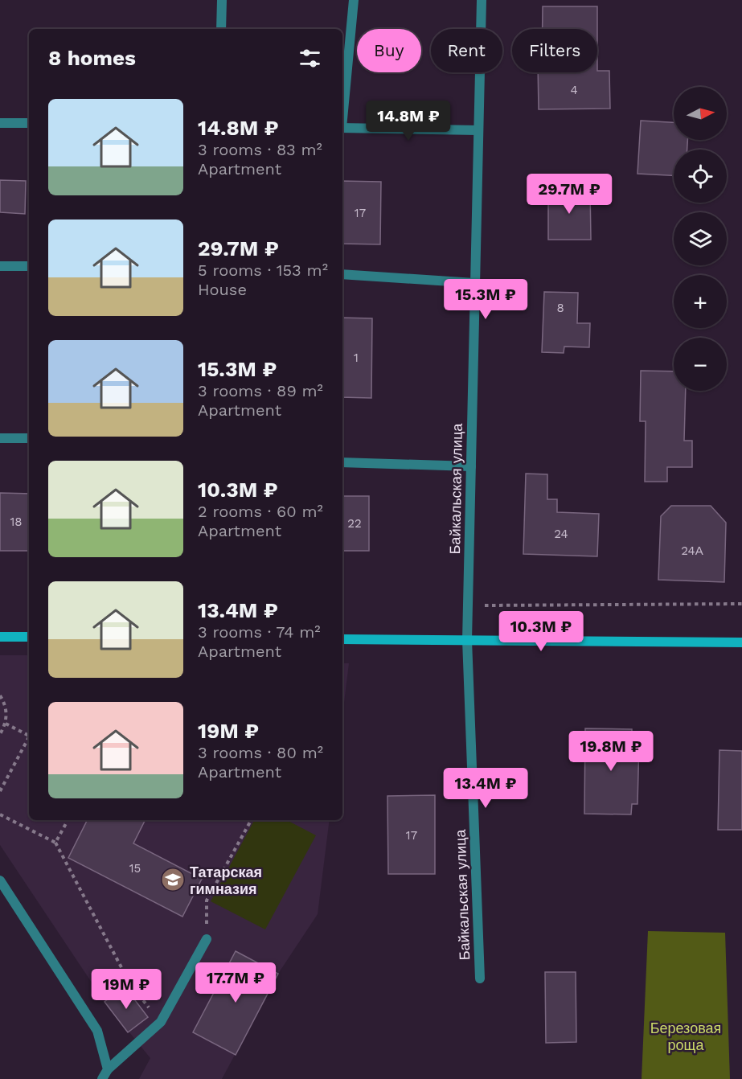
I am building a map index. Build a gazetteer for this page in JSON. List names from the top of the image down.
{
  "streets": {
    "street": ["Байкальская улица"]
  },
  "parks": ["Березовая роща"],
  "places": {
    "school or university": ["Татарская гимназия"]
  },
  "house_numbers": [
    "4",
    "17",
    "8",
    "1",
    "18",
    "22",
    "24",
    "24А",
    "17",
    "15"
  ],
  "north": "right",
  "page": {
    "chip": ["Buy", "Rent", "Filters"],
    "heading": "8 homes",
    "map_buttons": ["+", "−"],
    "list": [
      {
        "name": "14.8M ₽",
        "note": "3 rooms · 83 m² · Apartment"
      },
      {
        "name": "29.7M ₽",
        "note": "5 rooms · 153 m² · House"
      },
      {
        "name": "15.3M ₽",
        "note": "3 rooms · 89 m² · Apartment"
      },
      {
        "name": "10.3M ₽",
        "note": "2 rooms · 60 m² · Apartment"
      },
      {
        "name": "13.4M ₽",
        "note": "3 rooms · 74 m² · Apartment"
      },
      {
        "name": "19M ₽",
        "note": "3 rooms · 80 m² · Apartment"
      }
    ],
    "price": [
      "14.8M ₽",
      "29.7M ₽",
      "15.3M ₽",
      "10.3M ₽",
      "19.8M ₽",
      "13.4M ₽",
      "17.7M ₽",
      "19M ₽"
    ]
  }
}
